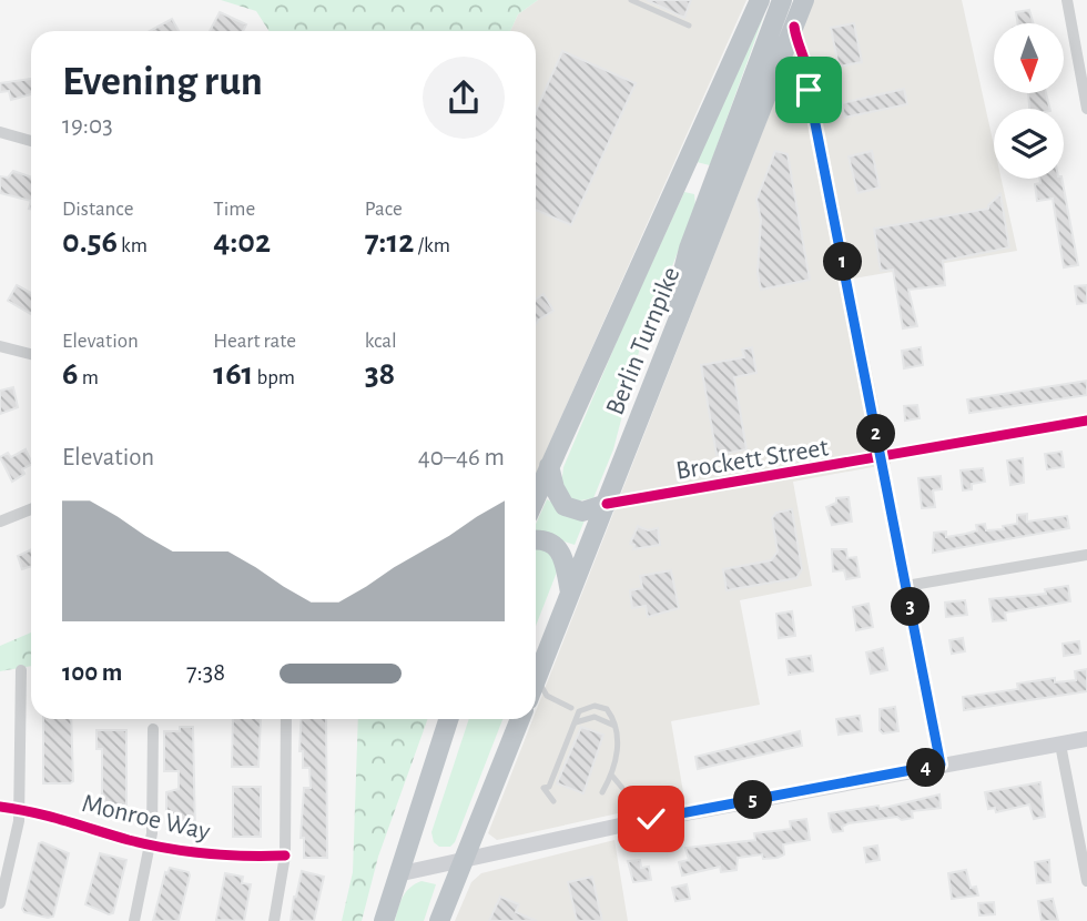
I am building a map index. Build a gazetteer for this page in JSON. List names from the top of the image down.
{
  "streets": {
    "highway": ["Berlin Turnpike"],
    "street": ["Brockett Street", "Monroe Way"]
  },
  "crossings": [
    ["Berlin Turnpike", "Brockett Street"]
  ],
  "north": "bottom",
  "page": {
    "heading": ["Evening run", "19:03"],
    "stats": [
      ["Distance", "0.56 km"],
      ["Time", "4:02"],
      ["Pace", "7:12 /km"],
      ["Elevation", "6 m"],
      ["Heart rate", "161 bpm"],
      ["kcal", "38"]
    ],
    "pins": [
      "1",
      "2",
      "3",
      "4",
      "5"
    ],
    "chart": ["Elevation", "40–46 m"],
    "list": [
      {
        "name": "100 m",
        "note": "7:38"
      }
    ]
  }
}
